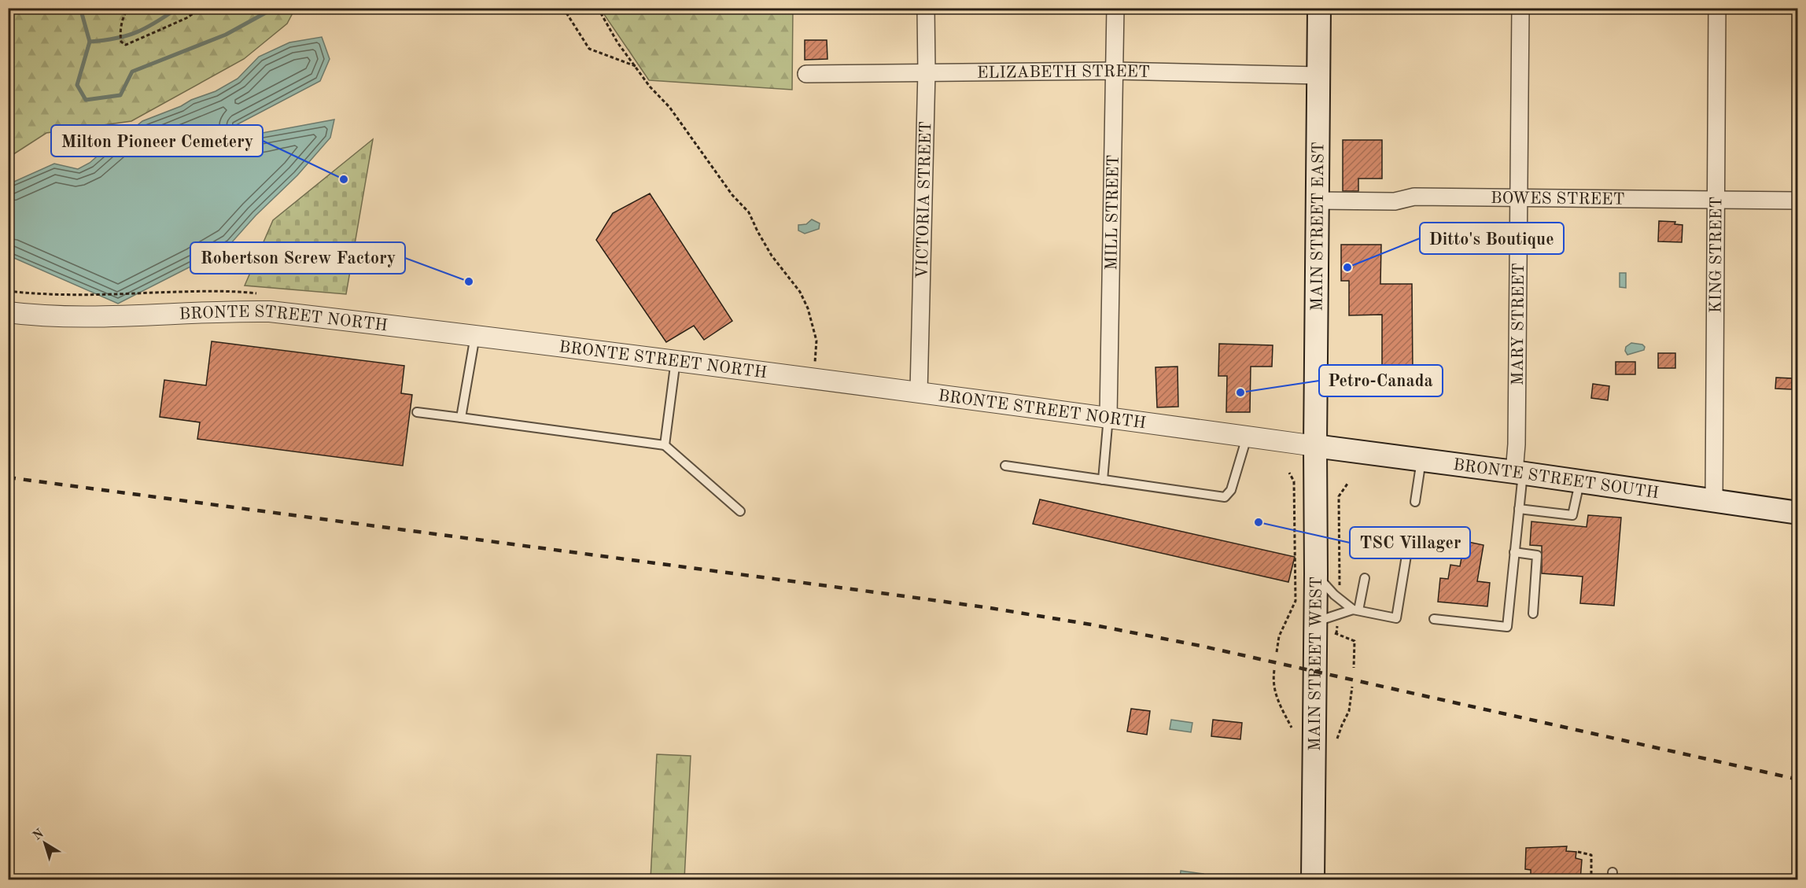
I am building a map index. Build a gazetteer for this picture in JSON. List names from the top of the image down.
{
  "streets": {
    "main road": ["MAIN STREET EAST", "BRONTE STREET SOUTH", "MAIN STREET WEST"],
    "street": [
      "ELIZABETH STREET",
      "BOWES STREET",
      "VICTORIA STREET",
      "MILL STREET",
      "KING STREET",
      "BRONTE STREET NORTH",
      "MARY STREET"
    ]
  },
  "crossings": [
    ["ELIZABETH STREET", "VICTORIA STREET"],
    ["ELIZABETH STREET", "MILL STREET"],
    ["ELIZABETH STREET", "MAIN STREET EAST"],
    ["BOWES STREET", "MAIN STREET EAST"],
    ["BOWES STREET", "KING STREET"],
    ["BOWES STREET", "MARY STREET"],
    ["VICTORIA STREET", "BRONTE STREET NORTH"],
    ["MILL STREET", "BRONTE STREET NORTH"],
    ["MAIN STREET EAST", "BRONTE STREET NORTH"],
    ["MAIN STREET EAST", "BRONTE STREET SOUTH"],
    ["MAIN STREET EAST", "MAIN STREET WEST"],
    ["KING STREET", "BRONTE STREET SOUTH"],
    ["BRONTE STREET NORTH", "BRONTE STREET SOUTH"],
    ["BRONTE STREET NORTH", "MAIN STREET WEST"],
    ["MARY STREET", "BRONTE STREET SOUTH"],
    ["BRONTE STREET SOUTH", "MAIN STREET WEST"]
  ],
  "places": [
    "Milton Pioneer Cemetery",
    "Ditto's Boutique",
    "Robertson Screw Factory",
    "Petro-Canada",
    "TSC Villager"
  ],
  "north": "top left"
}
